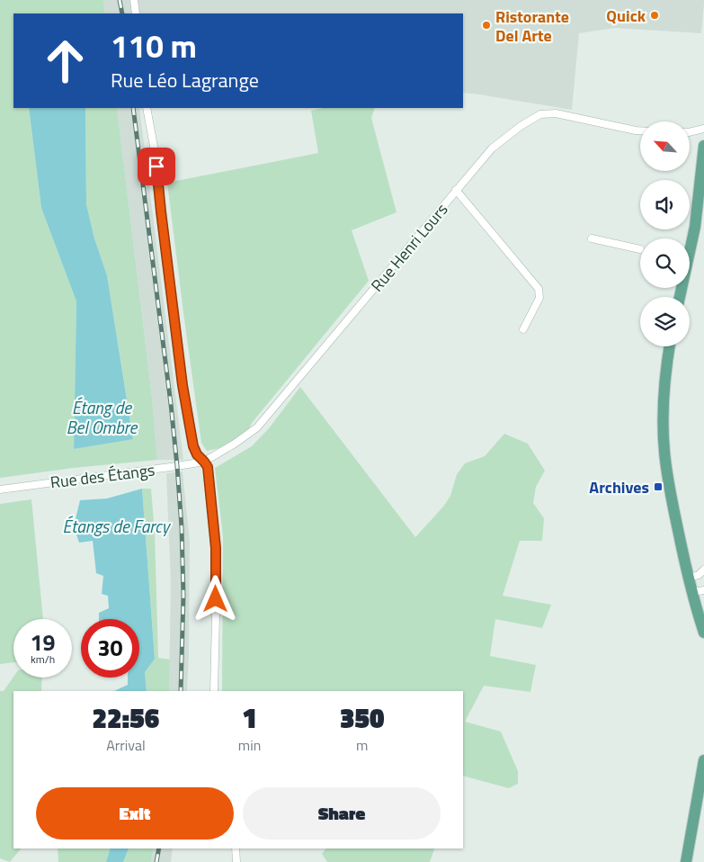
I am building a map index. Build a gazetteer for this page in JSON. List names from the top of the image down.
{
  "streets": {
    "street": ["Rue Henri Lours", "Rue des Étangs"]
  },
  "crossings": [
    ["Rue Henri Lours", "Rue des Étangs"]
  ],
  "water": ["Étang de Bel Ombre", "Étangs de Farcy"],
  "places": {
    "other": ["Quick", "Ristorante Del Arte"],
    "transit": ["Archives"]
  },
  "north": "top left",
  "page": {
    "turn": ["110 m", "Rue Léo Lagrange"],
    "speed": "19 km/h",
    "limit": "30",
    "eta": [
      "22:56",
      "Arrival",
      "1",
      "min",
      "350",
      "m"
    ],
    "buttons": ["Exit", "Share"]
  }
}
